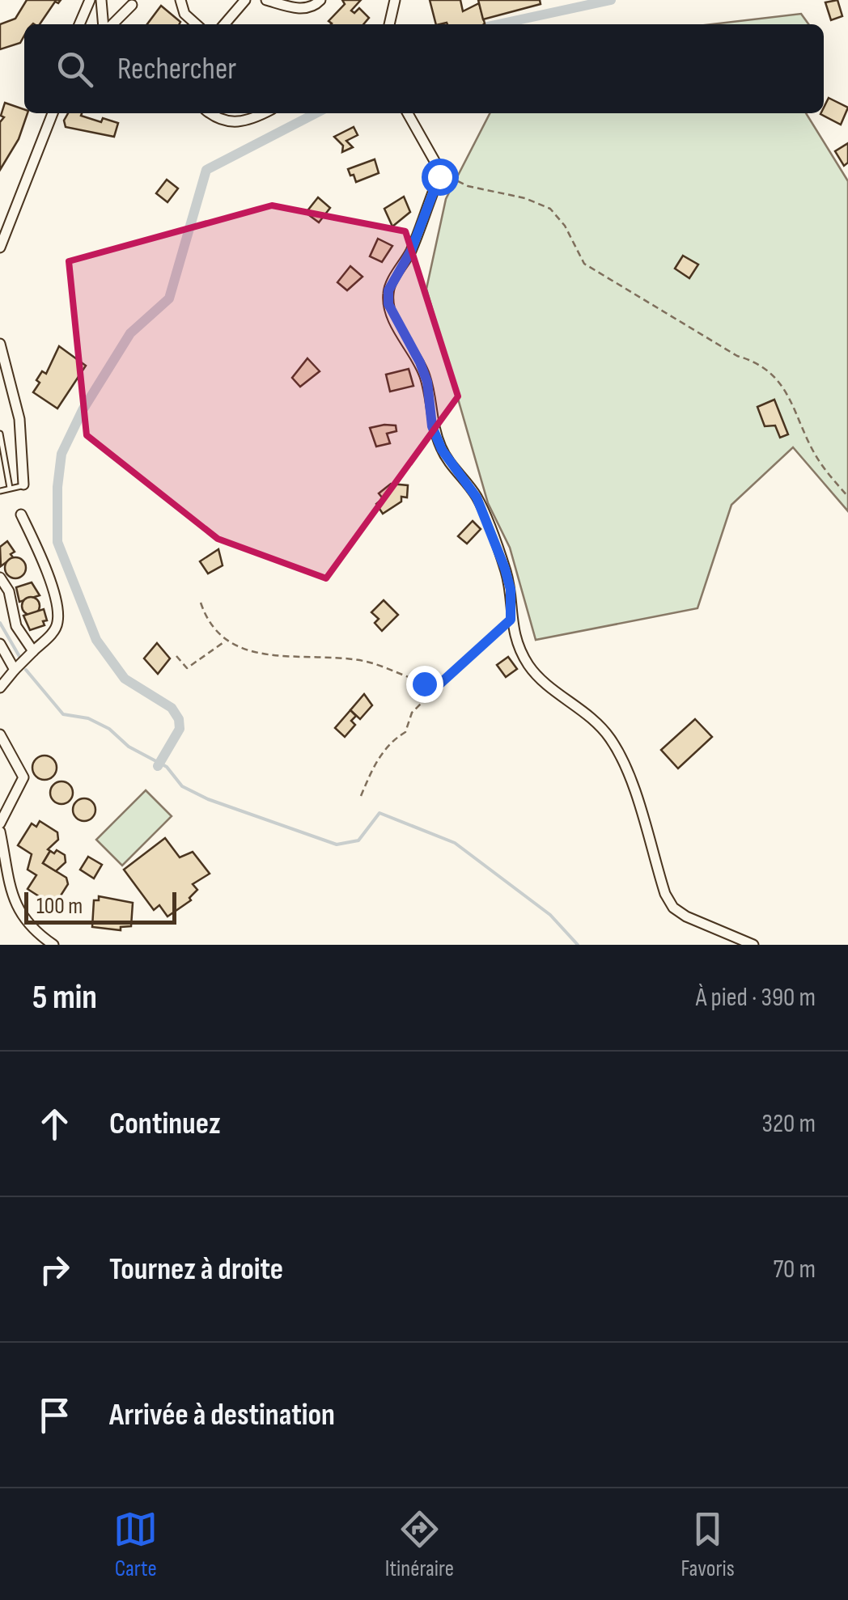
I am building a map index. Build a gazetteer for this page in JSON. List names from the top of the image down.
{
  "scale_bar": "100 m",
  "page": {
    "search": "Rechercher",
    "scale": "100 m",
    "heading": ["5 min", "À pied · 390 m"],
    "list": [
      ["Continuez", "320 m"],
      ["Tournez à droite", "70 m"],
      "Arrivée à destination"
    ],
    "nav": ["Carte", "Itinéraire", "Favoris"]
  }
}
